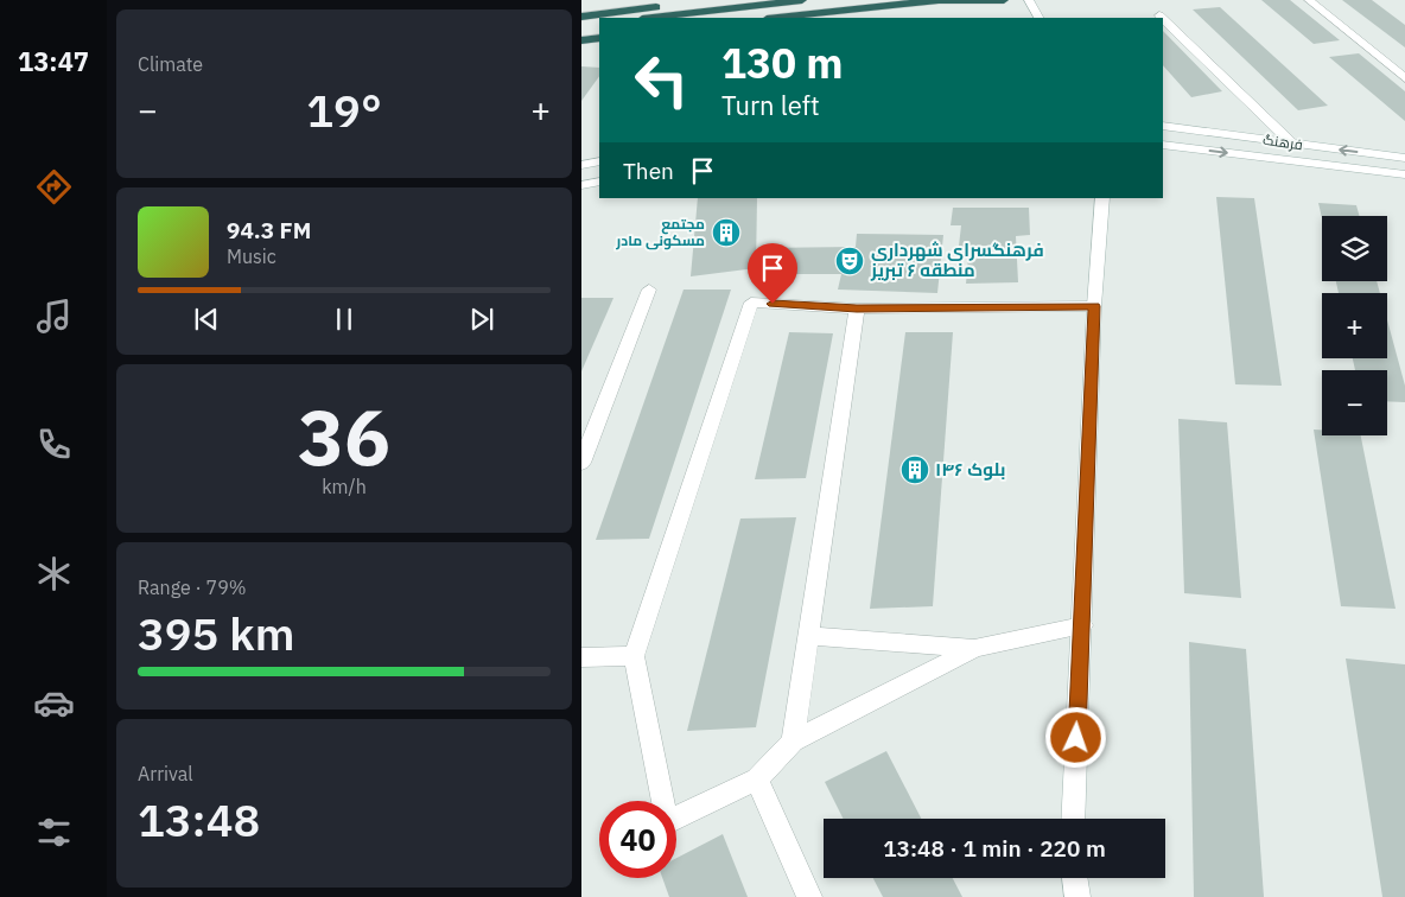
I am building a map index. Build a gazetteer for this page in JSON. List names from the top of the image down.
{
  "streets": {
    "street": ["فرهنگ"]
  },
  "places": {
    "building": ["مجتمع مسکونی مادر", "بلوک ۱۴۶"],
    "theatre": ["فرهنگسرای شهرداری منطقه ۶ تبریز"]
  },
  "page": {
    "tabs": "13:47",
    "tile": [
      "Climate",
      ["36", "km/h"],
      ["Range · 79%", "395 km"],
      ["Arrival", "13:48"]
    ],
    "turn": ["130 m", "Turn left"],
    "heat": ["−", "19°", "+"],
    "then": "Then",
    "song": ["94.3 FM", "Music"],
    "map_buttons": ["+", "−"],
    "limit": "40",
    "trip": "13:48 · 1 min · 220 m"
  }
}
